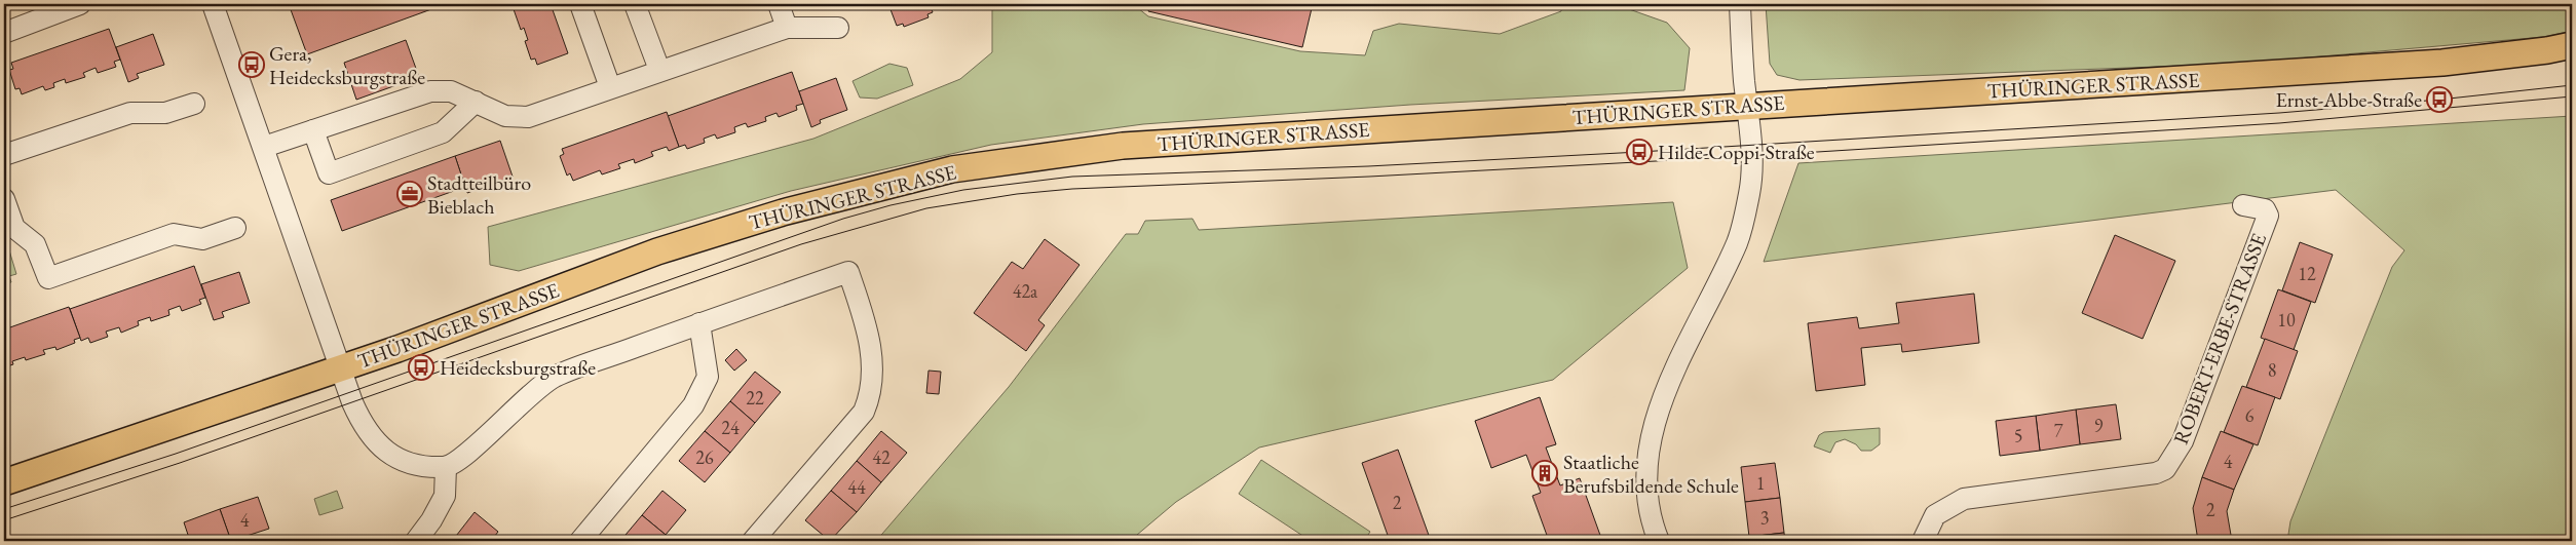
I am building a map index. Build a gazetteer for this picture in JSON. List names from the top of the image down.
{
  "streets": {
    "main road": ["THÜRINGER STRASSE"],
    "street": ["ROBERT-ERBE-STRASSE"]
  },
  "places": {
    "bus stop": [
      "Gera, Heidecksburgstraße",
      "Ernst-Abbe-Straße",
      "Hilde-Coppi-Straße",
      "Heidecksburgstraße"
    ],
    "office": ["Stadtteilbüro Bieblach"],
    "building": ["Staatliche Berufsbildende Schule"]
  },
  "house_numbers": [
    "12",
    "42a",
    "10",
    "8",
    "22",
    "6",
    "9",
    "24",
    "7",
    "5",
    "26",
    "42",
    "4",
    "1",
    "44",
    "2",
    "2",
    "3",
    "4"
  ]
}
